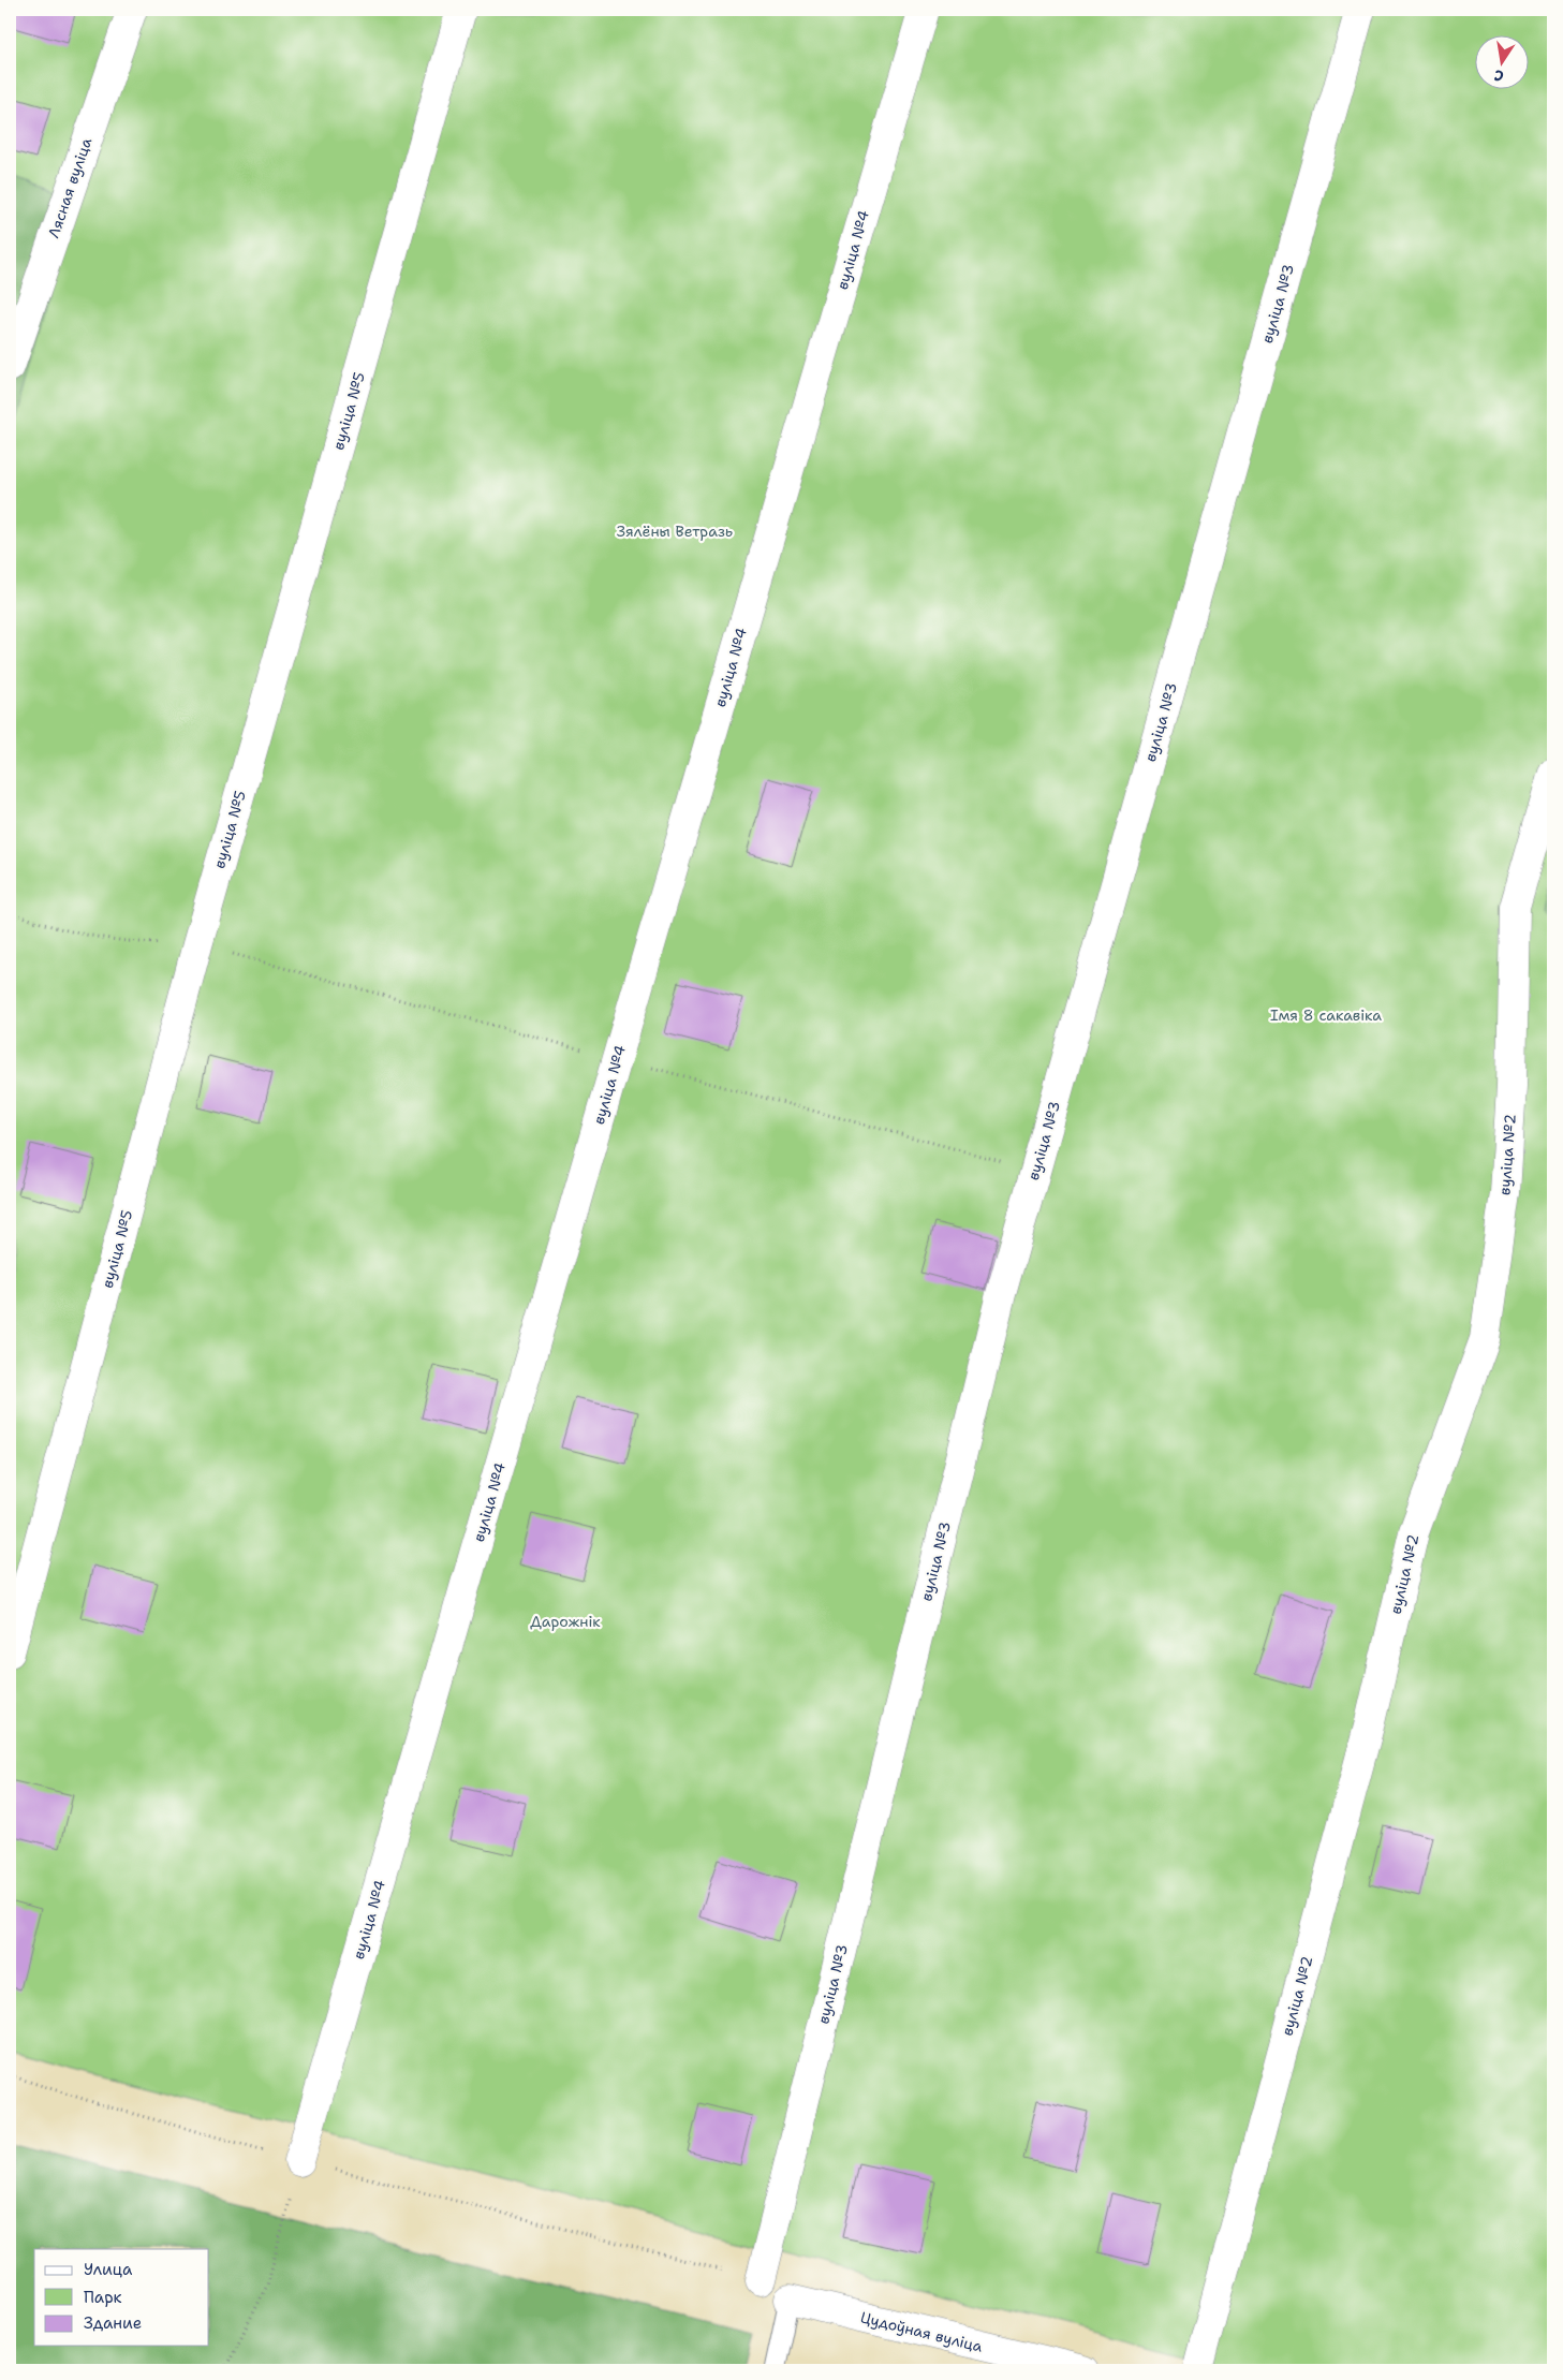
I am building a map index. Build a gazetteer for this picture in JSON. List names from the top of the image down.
{
  "streets": {
    "street": [
      "Лясная вуліца",
      "вуліца №4",
      "вуліца №3",
      "вуліца №5",
      "вуліца №2",
      "Цудоўная вуліца"
    ]
  },
  "parks": ["Зялёны Ветразь", "Імя 8 сакавіка", "Дарожнік"],
  "legend": ["Улица", "Парк", "Здание"],
  "north": "bottom"
}
